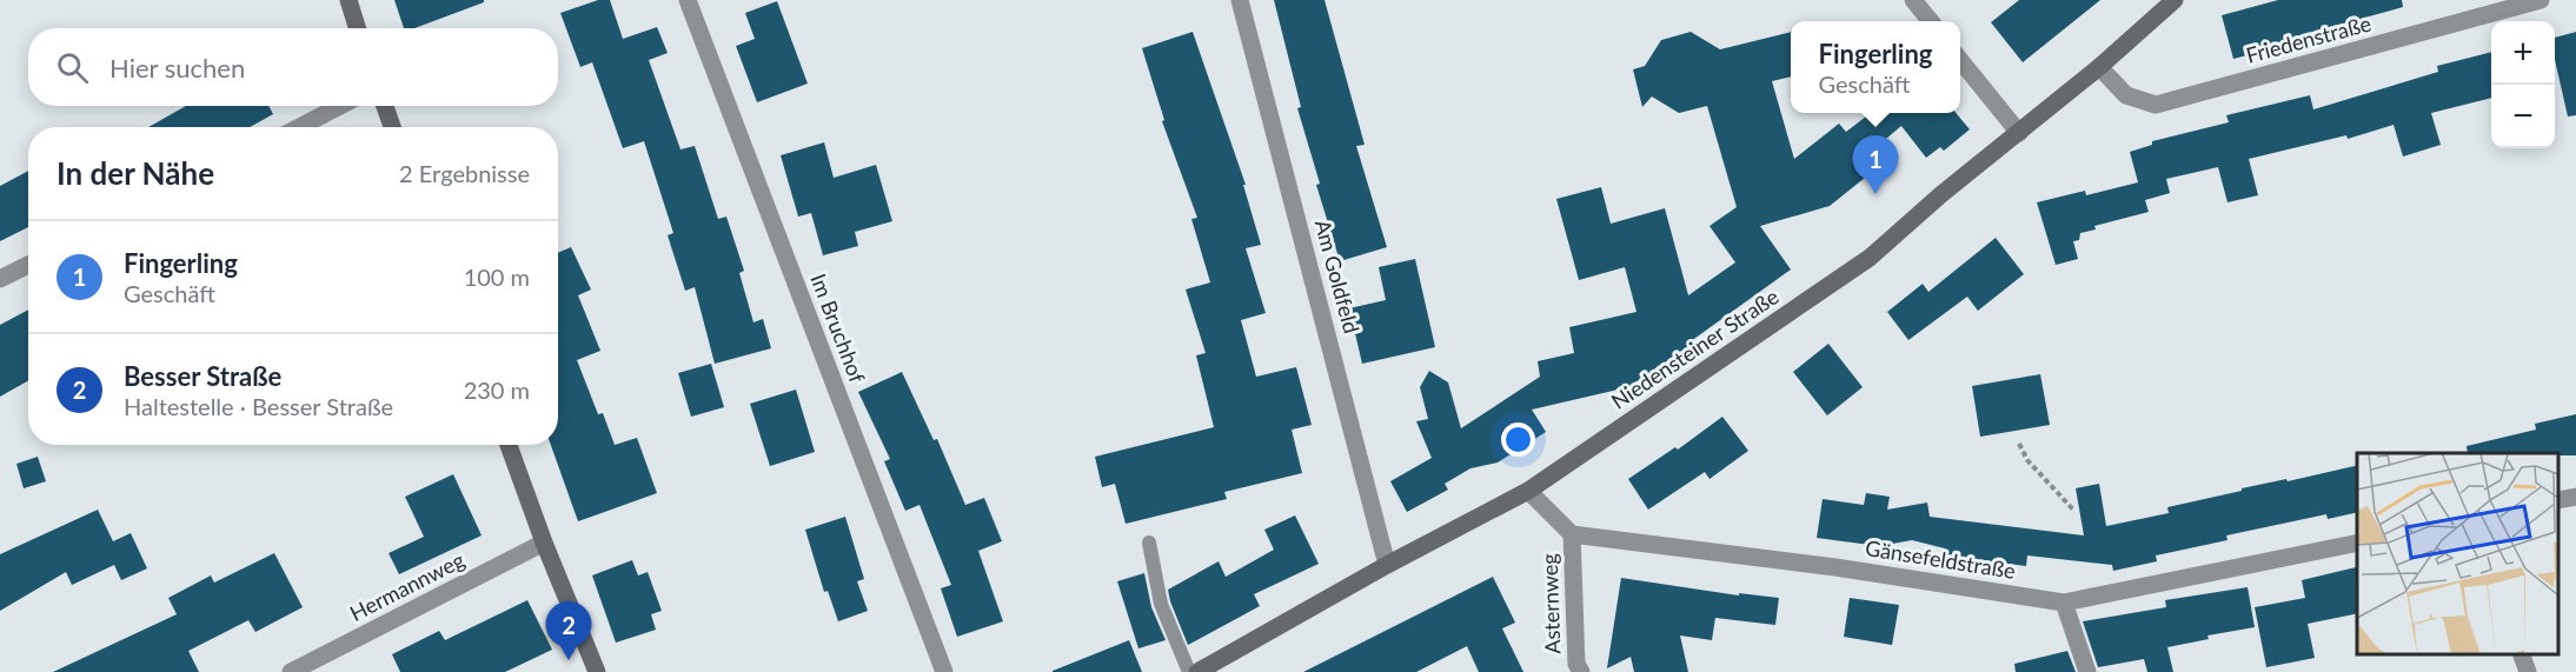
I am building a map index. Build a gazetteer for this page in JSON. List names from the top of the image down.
{
  "streets": {
    "main road": ["Niedensteiner Straße"],
    "street": [
      "Friedenstraße",
      "Am Goldfeld",
      "Im Bruchhof",
      "Gänsefeldstraße",
      "Hermannweg",
      "Asternweg"
    ]
  },
  "crossings": [
    ["Friedenstraße", "Niedensteiner Straße"],
    ["Am Goldfeld", "Niedensteiner Straße"],
    ["Gänsefeldstraße", "Asternweg"]
  ],
  "page": {
    "map_buttons": ["+", "−"],
    "popup": ["Fingerling", "Geschäft"],
    "search": "Hier suchen",
    "heading": ["In der Nähe", "2 Ergebnisse"],
    "pins": ["1", "2"],
    "list": [
      {
        "mark": "1",
        "name": "Fingerling",
        "note": "Geschäft",
        "value": "100 m"
      },
      {
        "mark": "2",
        "name": "Besser Straße",
        "note": "Haltestelle · Besser Straße",
        "value": "230 m"
      }
    ]
  }
}
